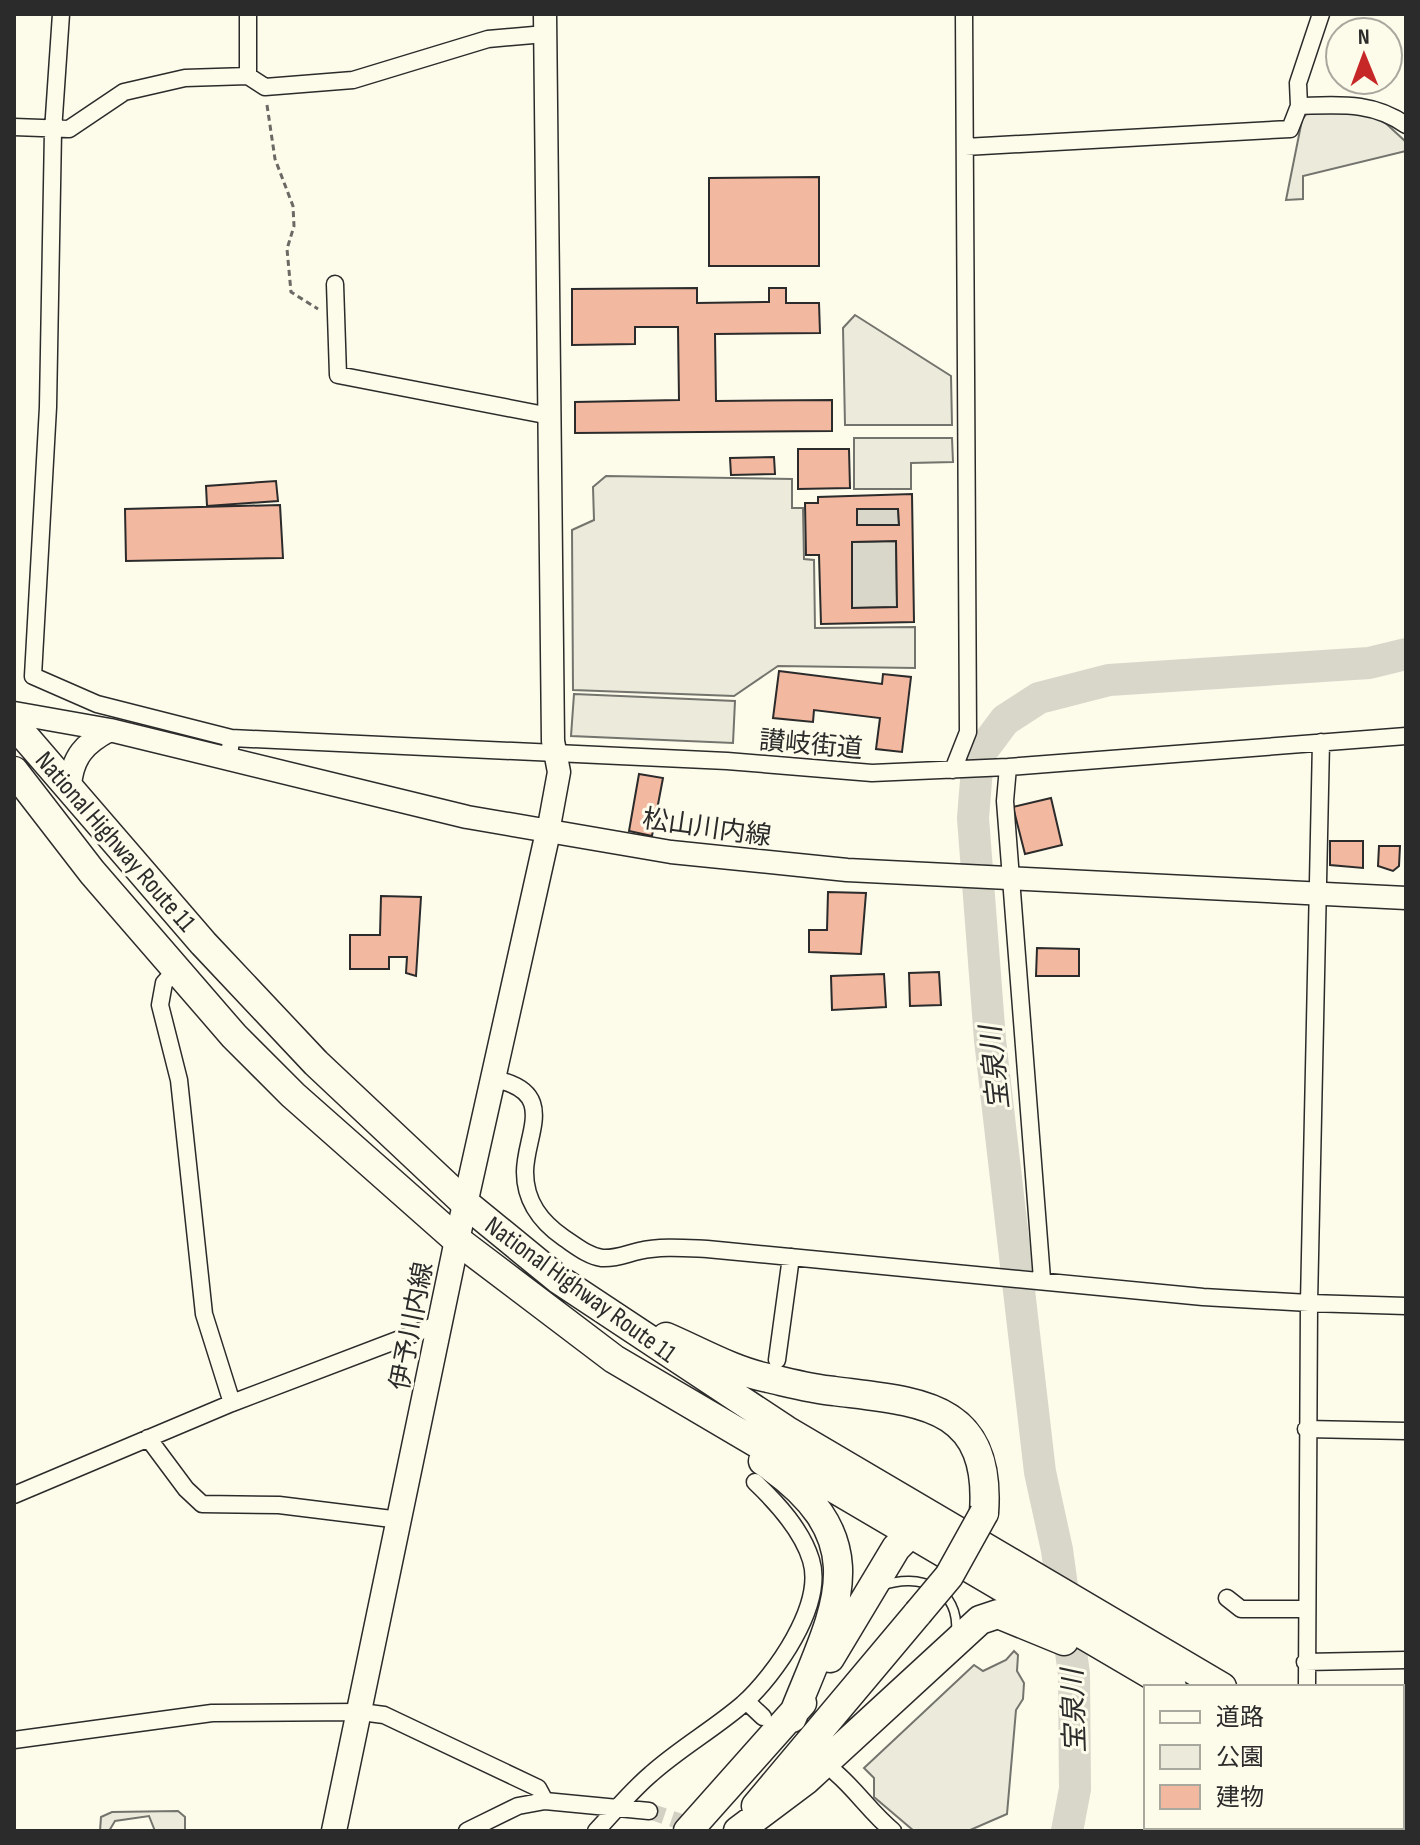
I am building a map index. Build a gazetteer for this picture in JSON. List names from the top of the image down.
{
  "streets": {
    "highway": ["National Highway Route 11"],
    "main road": ["松山川内線", "伊予川内線"],
    "street": ["讃岐街道"]
  },
  "crossings": [
    ["讃岐街道", "松山川内線"],
    ["松山川内線", "伊予川内線"],
    ["National Highway Route 11", "伊予川内線"]
  ],
  "water": ["宝泉川"],
  "legend": ["道路", "公園", "建物"],
  "north": "top"
}
